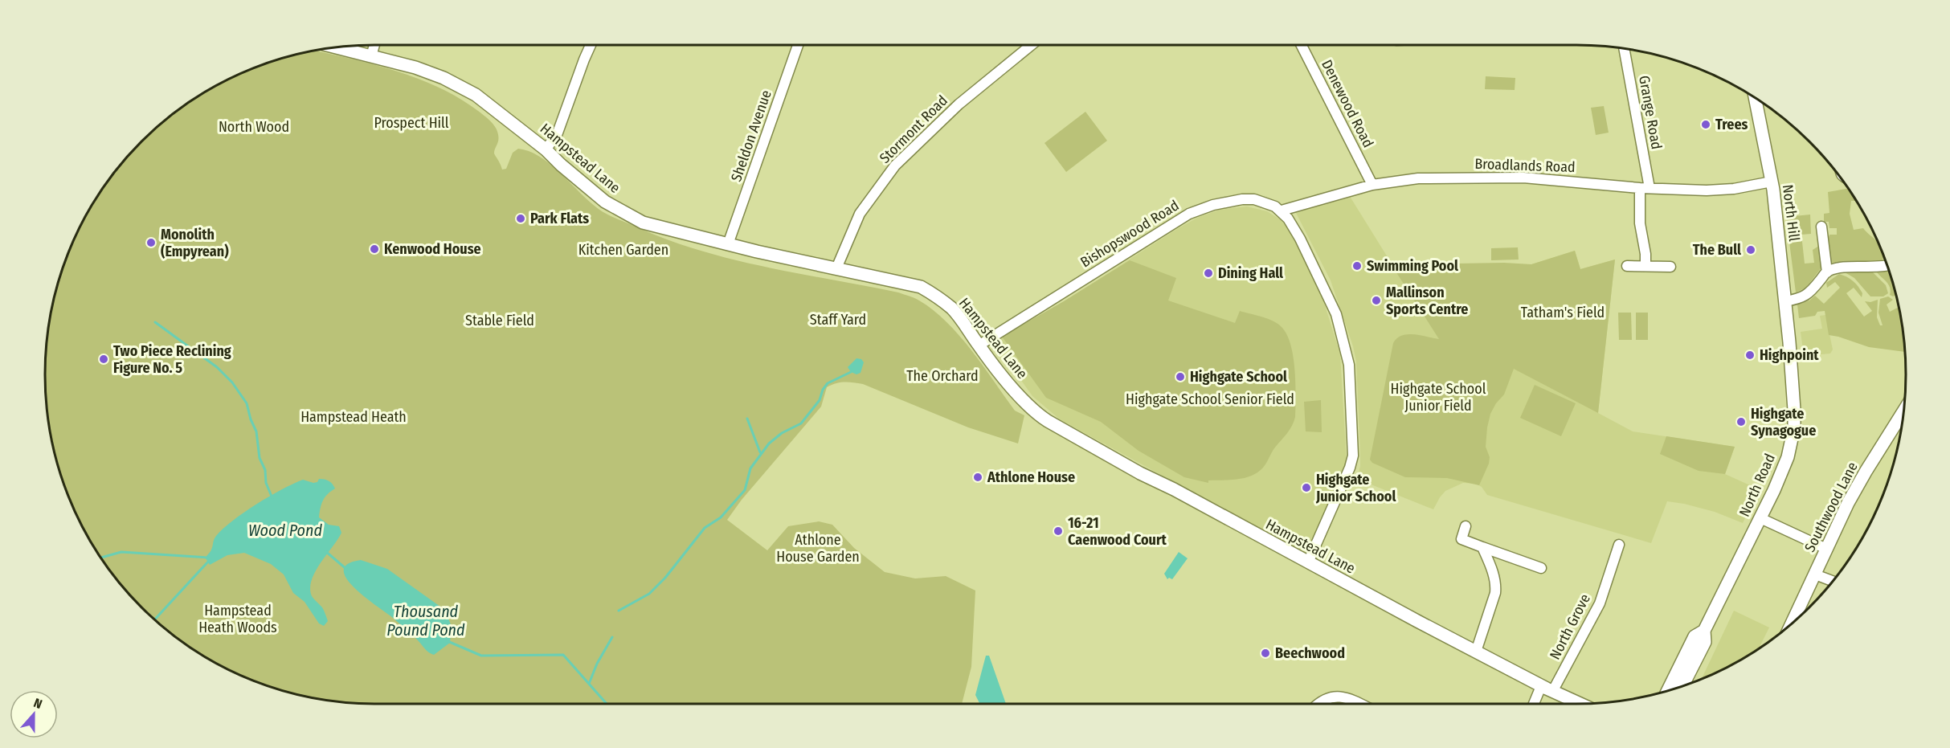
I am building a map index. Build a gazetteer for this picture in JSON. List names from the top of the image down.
{
  "streets": {
    "main road": [
      "Hampstead Lane",
      "North Hill",
      "North Road",
      "Southwood Lane"
    ],
    "street": [
      "Denewood Road",
      "Grange Road",
      "Stormont Road",
      "Sheldon Avenue",
      "Broadlands Road",
      "Bishopswood Road",
      "North Grove"
    ]
  },
  "crossings": [
    ["Denewood Road", "Broadlands Road"],
    ["Grange Road", "Broadlands Road"],
    ["Stormont Road", "Hampstead Lane"],
    ["Sheldon Avenue", "Hampstead Lane"],
    ["Hampstead Lane", "Bishopswood Road"],
    ["Hampstead Lane", "North Grove"],
    ["Broadlands Road", "North Hill"],
    ["Broadlands Road", "Bishopswood Road"],
    ["North Hill", "North Road"]
  ],
  "water": ["Wood Pond", "Thousand Pound Pond"],
  "parks": [
    "Prospect Hill",
    "North Wood",
    "Kitchen Garden",
    "Tatham's Field",
    "Staff Yard",
    "Stable Field",
    "The Orchard",
    "Highgate School Junior Field",
    "Highgate School Senior Field",
    "Hampstead Heath",
    "Athlone House Garden",
    "Hampstead Heath Woods"
  ],
  "places": [
    "Trees",
    "Park Flats",
    "Monolith (Empyrean)",
    "Kenwood House",
    "The Bull",
    "Swimming Pool",
    "Dining Hall",
    "Mallinson Sports Centre",
    "Highpoint",
    "Two Piece Reclining Figure No. 5",
    "Highgate School",
    "Highgate Synagogue",
    "Athlone House",
    "Highgate Junior School",
    "16-21 Caenwood Court",
    "Beechwood"
  ],
  "north": "top"
}
